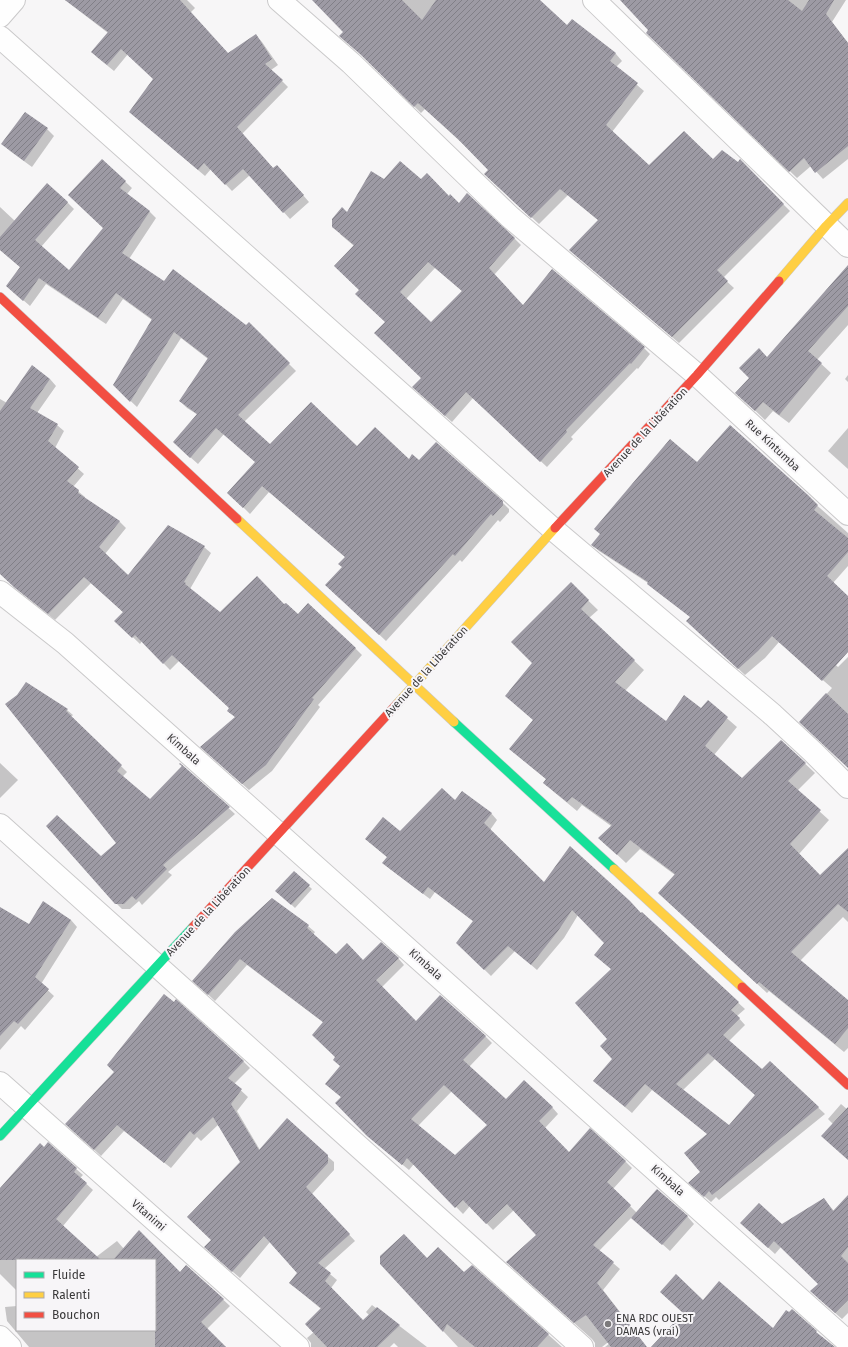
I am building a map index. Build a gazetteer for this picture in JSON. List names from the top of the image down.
{
  "streets": {
    "main road": ["Avenue de la Libération"],
    "street": ["Rue Kintumba", "Kimbala", "Vitanimi"]
  },
  "crossings": [
    ["Avenue de la Libération", "Rue Kintumba"],
    ["Avenue de la Libération", "Kimbala"],
    ["Avenue de la Libération", "Vitanimi"]
  ],
  "places": ["ENA RDC OUEST DAMAS (vrai)"],
  "legend": ["Fluide", "Ralenti", "Bouchon"]
}
